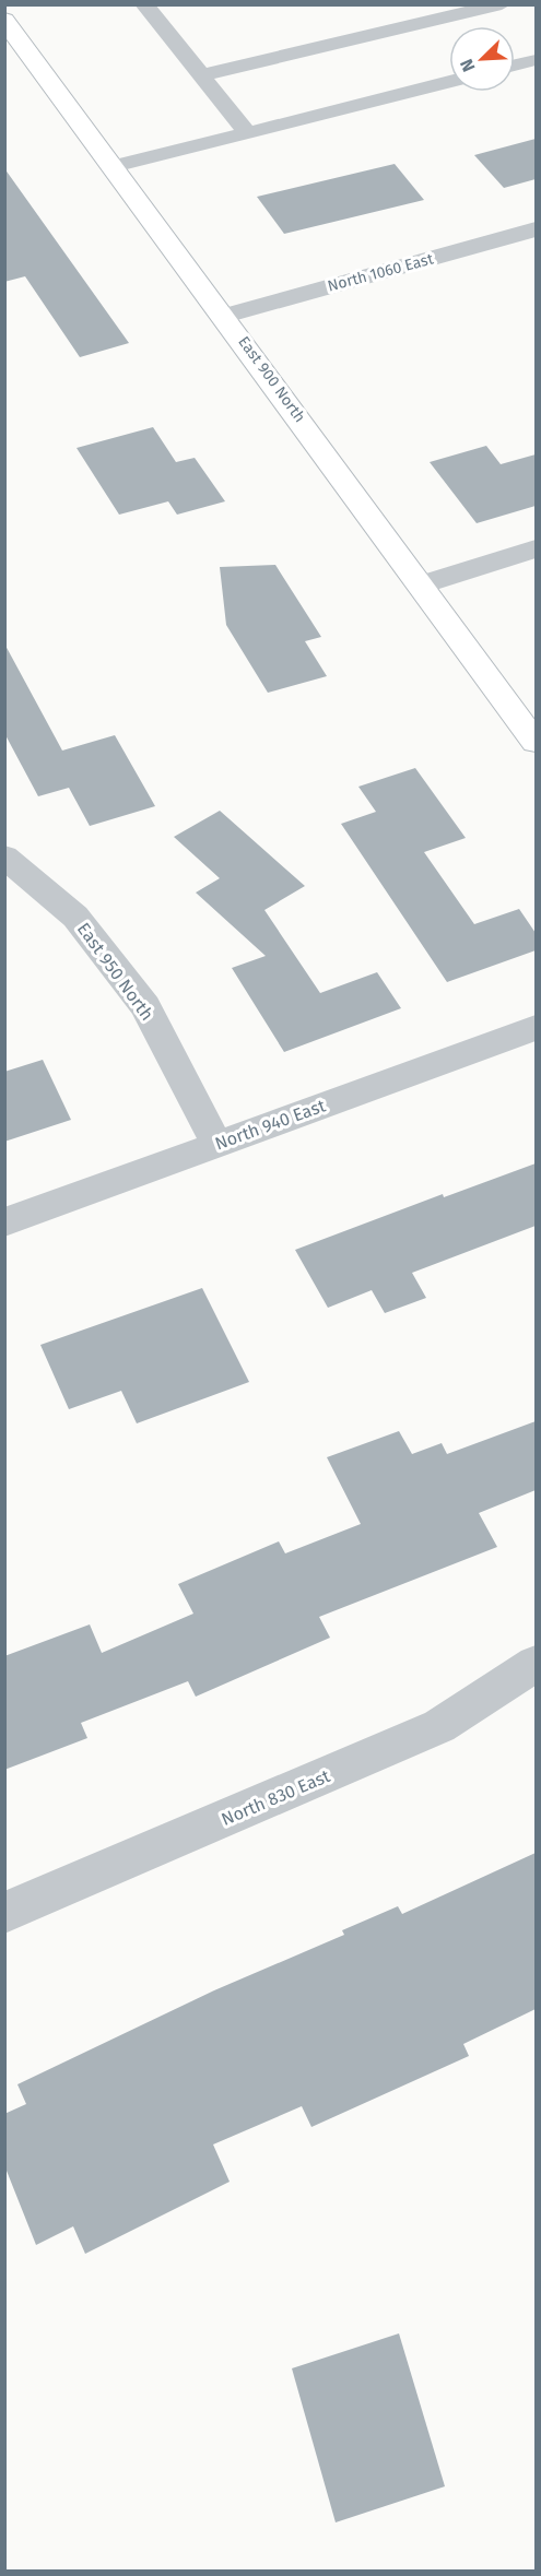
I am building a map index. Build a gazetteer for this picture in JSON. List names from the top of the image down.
{
  "streets": {
    "street": [
      "North 1060 East",
      "East 900 North",
      "East 950 North",
      "North 940 East",
      "North 830 East"
    ]
  },
  "crossings": [
    ["North 1060 East", "East 900 North"],
    ["East 950 North", "North 940 East"]
  ],
  "north": "bottom left"
}
